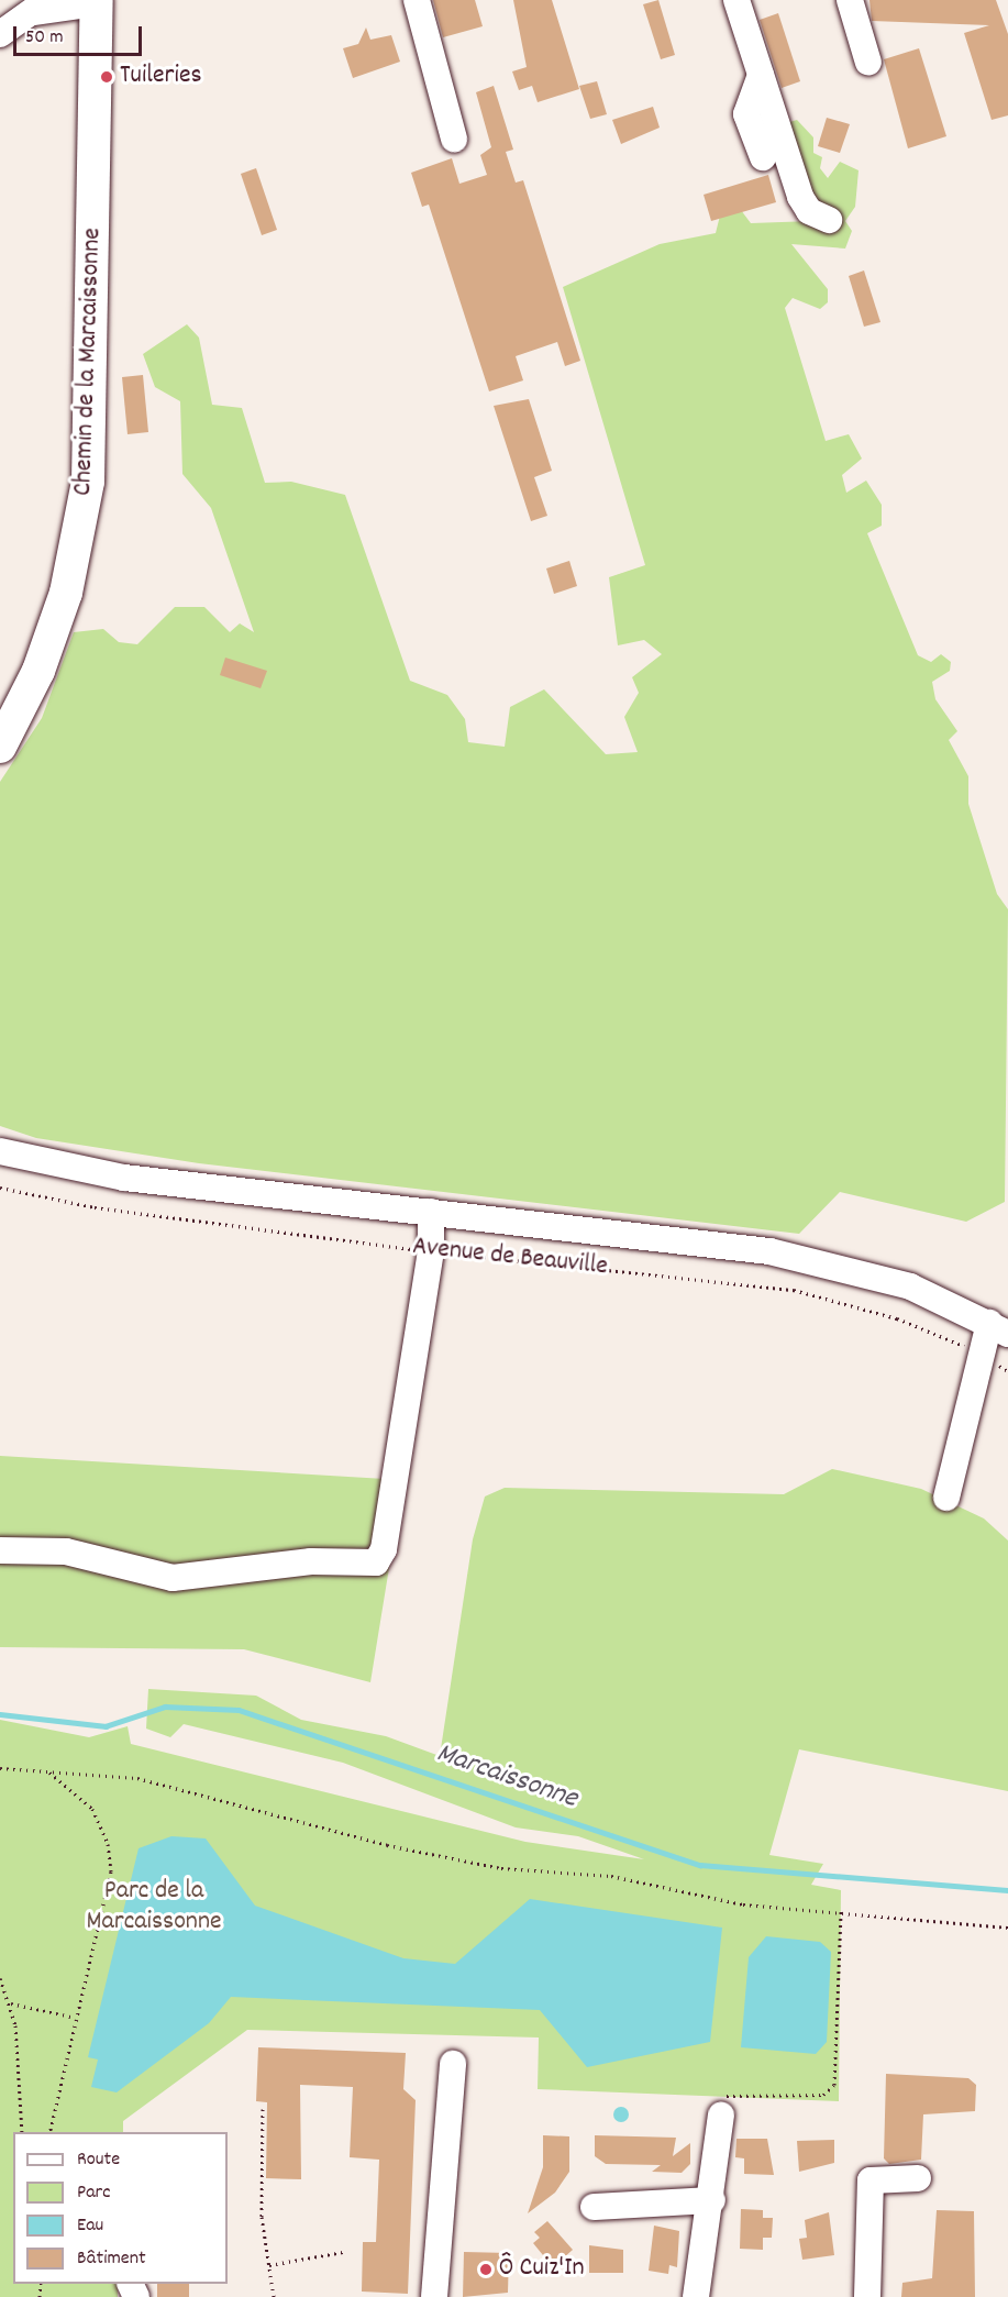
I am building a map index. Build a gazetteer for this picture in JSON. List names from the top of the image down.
{
  "streets": {
    "main road": ["Chemin de la Marcaissonne"],
    "street": ["Avenue de Beauville"]
  },
  "water": ["Marcaissonne"],
  "parks": ["Parc de la Marcaissonne"],
  "places": ["Tuileries", "Ô Cuiz'In"],
  "legend": [
    "Route",
    "Parc",
    "Eau",
    "Bâtiment"
  ],
  "scale_bar": "50 m"
}
